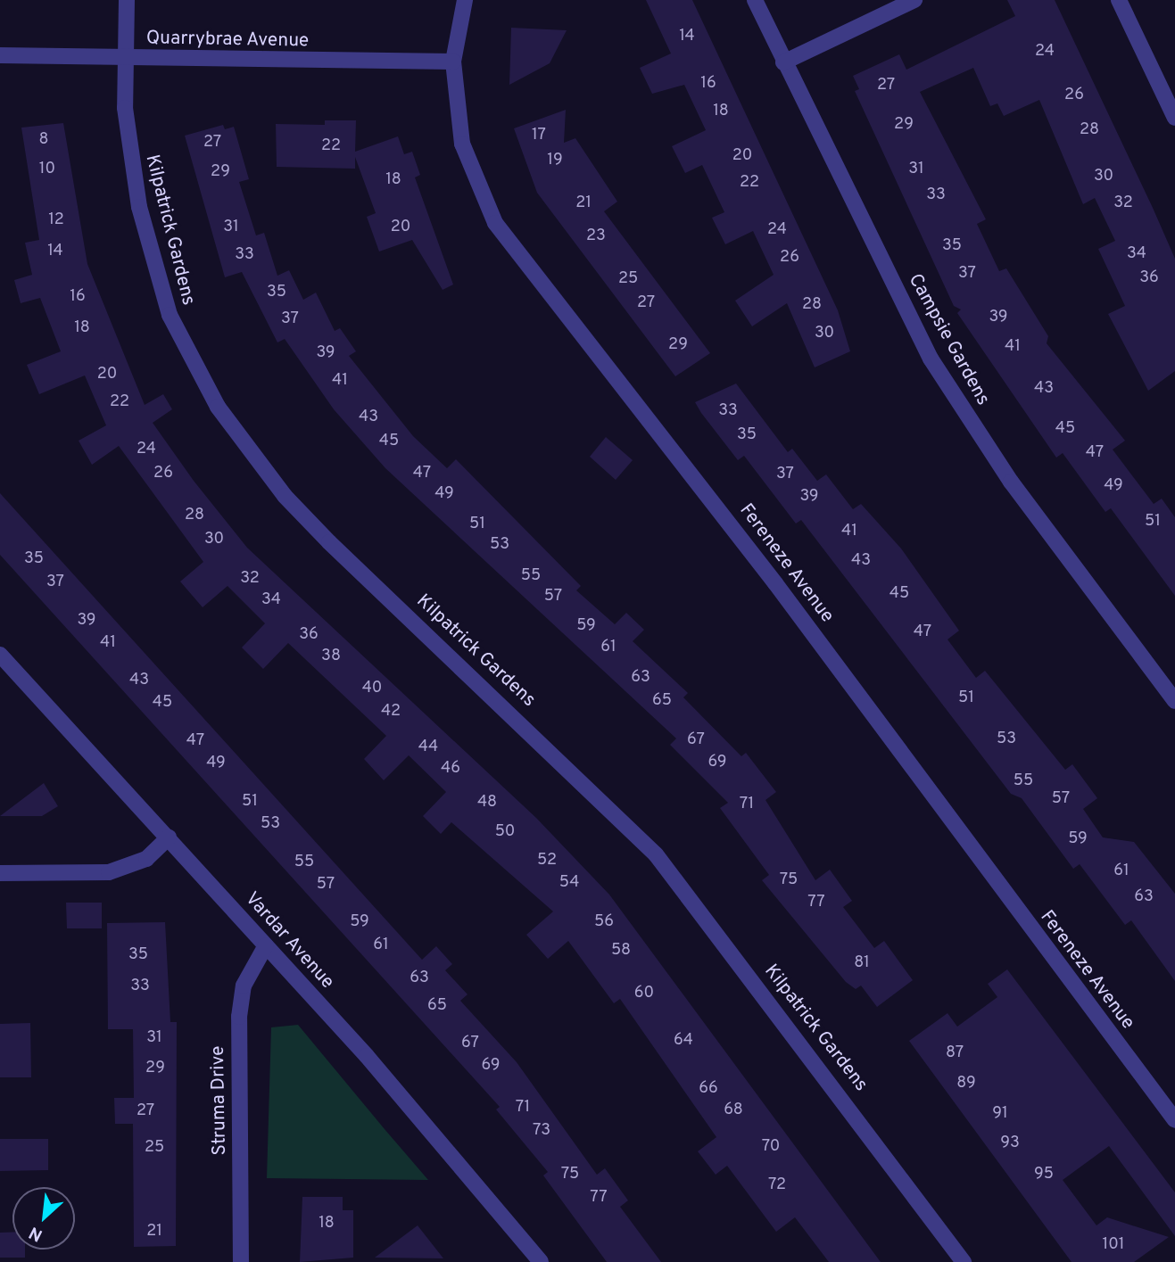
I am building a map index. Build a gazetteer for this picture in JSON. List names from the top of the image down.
{
  "streets": {
    "street": [
      "Quarrybrae Avenue",
      "Kilpatrick Gardens",
      "Campsie Gardens",
      "Fereneze Avenue",
      "Vardar Avenue",
      "Struma Drive"
    ]
  },
  "crossings": [
    ["Quarrybrae Avenue", "Kilpatrick Gardens"],
    ["Quarrybrae Avenue", "Fereneze Avenue"],
    ["Vardar Avenue", "Struma Drive"]
  ],
  "house_numbers": [
    "14",
    "24",
    "16",
    "27",
    "26",
    "18",
    "29",
    "28",
    "17",
    "8",
    "27",
    "22",
    "20",
    "19",
    "10",
    "31",
    "29",
    "30",
    "18",
    "22",
    "33",
    "21",
    "32",
    "12",
    "31",
    "20",
    "24",
    "23",
    "35",
    "14",
    "34",
    "33",
    "26",
    "37",
    "36",
    "25",
    "35",
    "16",
    "27",
    "28",
    "39",
    "37",
    "18",
    "30",
    "29",
    "41",
    "39",
    "20",
    "41",
    "43",
    "22",
    "33",
    "43",
    "45",
    "35",
    "45",
    "24",
    "47",
    "26",
    "47",
    "37",
    "49",
    "49",
    "39",
    "28",
    "51",
    "51",
    "41",
    "30",
    "53",
    "35",
    "43",
    "55",
    "32",
    "37",
    "45",
    "57",
    "34",
    "39",
    "59",
    "47",
    "36",
    "41",
    "61",
    "38",
    "63",
    "43",
    "40",
    "51",
    "65",
    "45",
    "42",
    "53",
    "67",
    "47",
    "44",
    "69",
    "49",
    "46",
    "55",
    "57",
    "51",
    "48",
    "71",
    "53",
    "50",
    "59",
    "52",
    "55",
    "61",
    "75",
    "54",
    "57",
    "63",
    "77",
    "59",
    "56",
    "61",
    "58",
    "35",
    "81",
    "63",
    "33",
    "60",
    "65",
    "31",
    "64",
    "67",
    "87",
    "69",
    "29",
    "89",
    "66",
    "71",
    "68",
    "27",
    "91",
    "73",
    "93",
    "70",
    "25",
    "75",
    "95",
    "72",
    "77",
    "18",
    "21",
    "101"
  ],
  "north": "bottom left"
}
